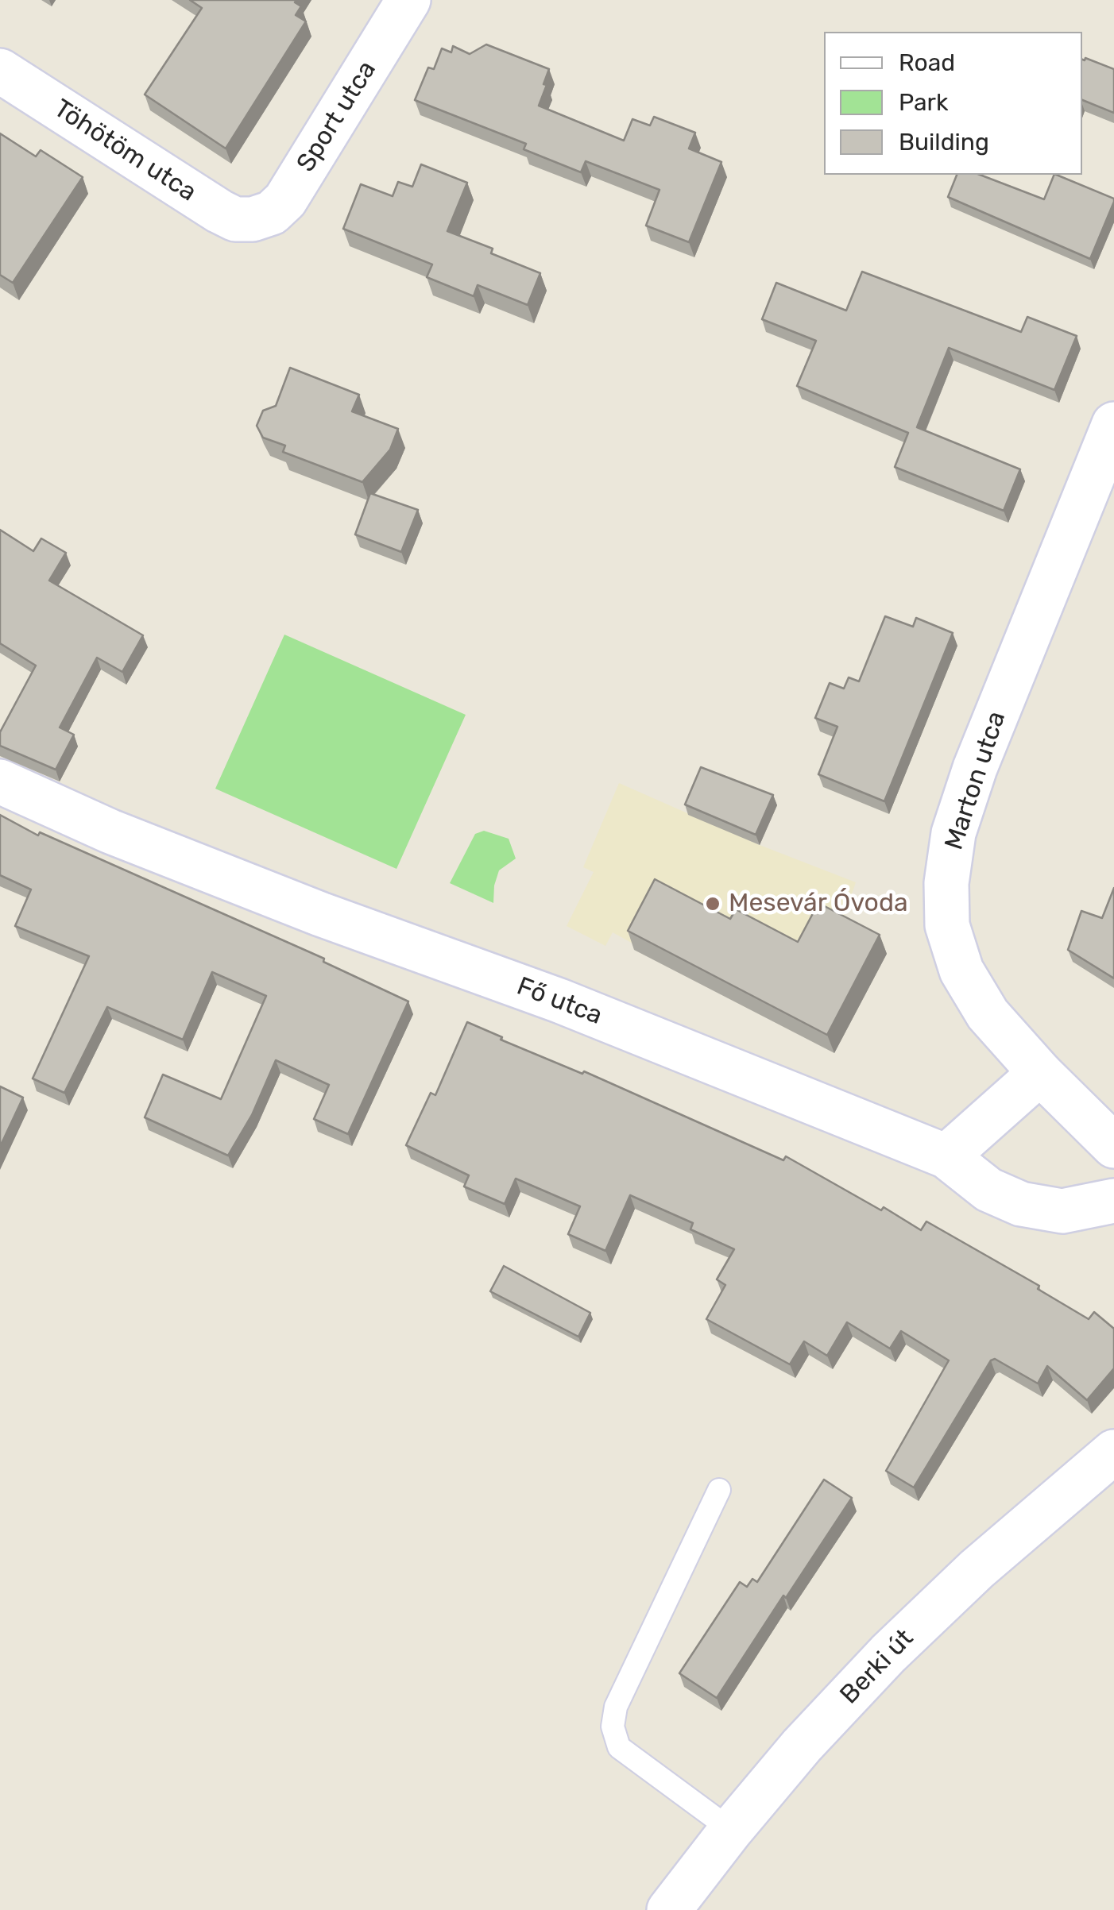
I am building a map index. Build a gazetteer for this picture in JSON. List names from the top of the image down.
{
  "streets": {
    "street": [
      "Sport utca",
      "Töhötöm utca",
      "Marton utca",
      "Fő utca",
      "Berki út"
    ]
  },
  "crossings": [
    ["Sport utca", "Töhötöm utca"]
  ],
  "places": ["Mesevár Óvoda"],
  "legend": ["Road", "Park", "Building"]
}
